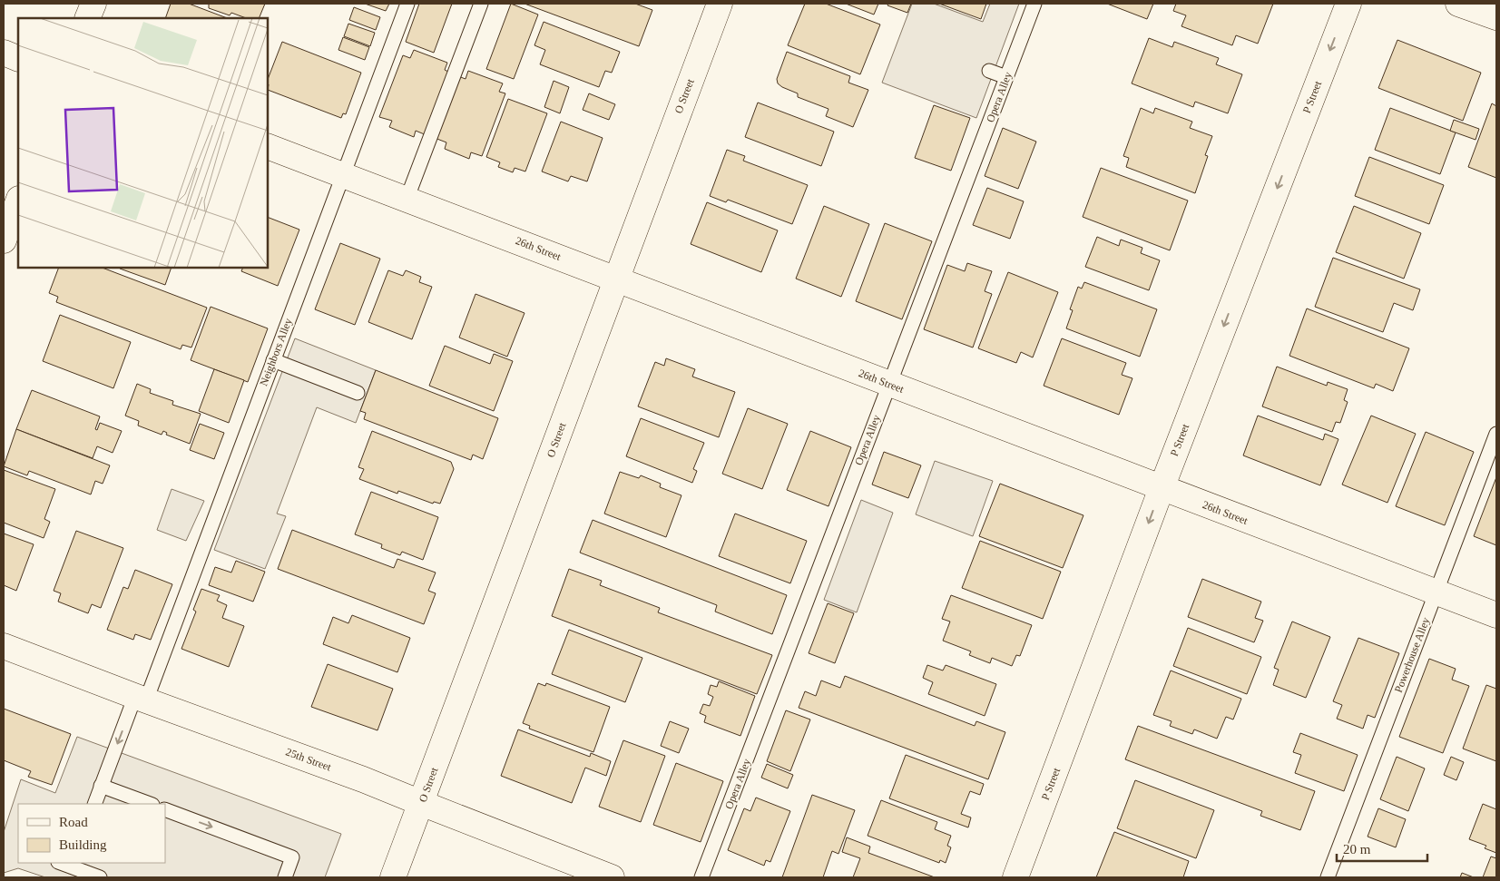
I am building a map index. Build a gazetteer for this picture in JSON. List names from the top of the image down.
{
  "streets": {
    "street": [
      "O Street",
      "P Street",
      "26th Street",
      "25th Street"
    ],
    "lane": ["Opera Alley", "Neighbors Alley", "Powerhouse Alley"]
  },
  "crossings": [
    ["O Street", "26th Street"],
    ["O Street", "25th Street"],
    ["Opera Alley", "26th Street"],
    ["P Street", "26th Street"],
    ["26th Street", "Neighbors Alley"],
    ["26th Street", "Powerhouse Alley"],
    ["Neighbors Alley", "25th Street"]
  ],
  "one_way": ["P Street"],
  "legend": ["Road", "Building"],
  "scale_bar": "20 m"
}
